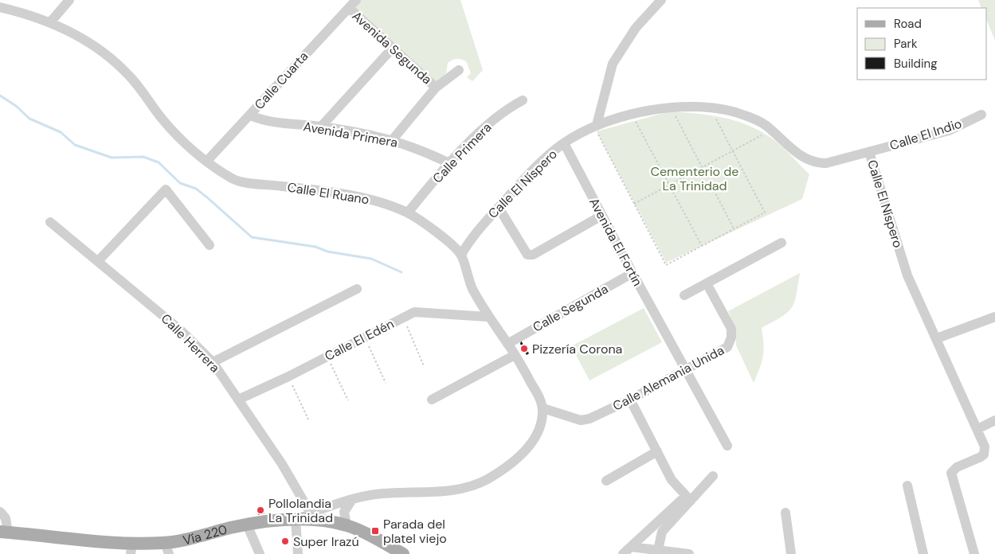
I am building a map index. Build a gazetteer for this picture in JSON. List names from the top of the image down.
{
  "streets": {
    "main road": ["Vía 220"],
    "street": [
      "Avenida Segunda",
      "Calle Cuarta",
      "Avenida Primera",
      "Calle El Indio",
      "Calle Primera",
      "Calle El Níspero",
      "Calle El Ruano",
      "Avenida El Fortín",
      "Calle Segunda",
      "Calle El Edén",
      "Calle Herrera",
      "Calle Alemania Unida"
    ]
  },
  "crossings": [
    ["Avenida Segunda", "Calle Cuarta"],
    ["Calle Cuarta", "Avenida Primera"],
    ["Calle Cuarta", "Calle El Ruano"],
    ["Avenida Primera", "Calle Primera"],
    ["Calle El Indio", "Calle El Níspero"],
    ["Calle Primera", "Calle El Ruano"],
    ["Calle El Níspero", "Calle El Ruano"],
    ["Calle El Níspero", "Avenida El Fortín"],
    ["Avenida El Fortín", "Calle Segunda"],
    ["Avenida El Fortín", "Calle Alemania Unida"],
    ["Calle El Edén", "Calle Herrera"]
  ],
  "parks": ["Cementerio de La Trinidad"],
  "places": {
    "other": ["Pizzería Corona", "Pollolandia La Trinidad", "Super Irazú"],
    "transit": ["Parada del platel viejo"]
  },
  "legend": ["Road", "Park", "Building"]
}
